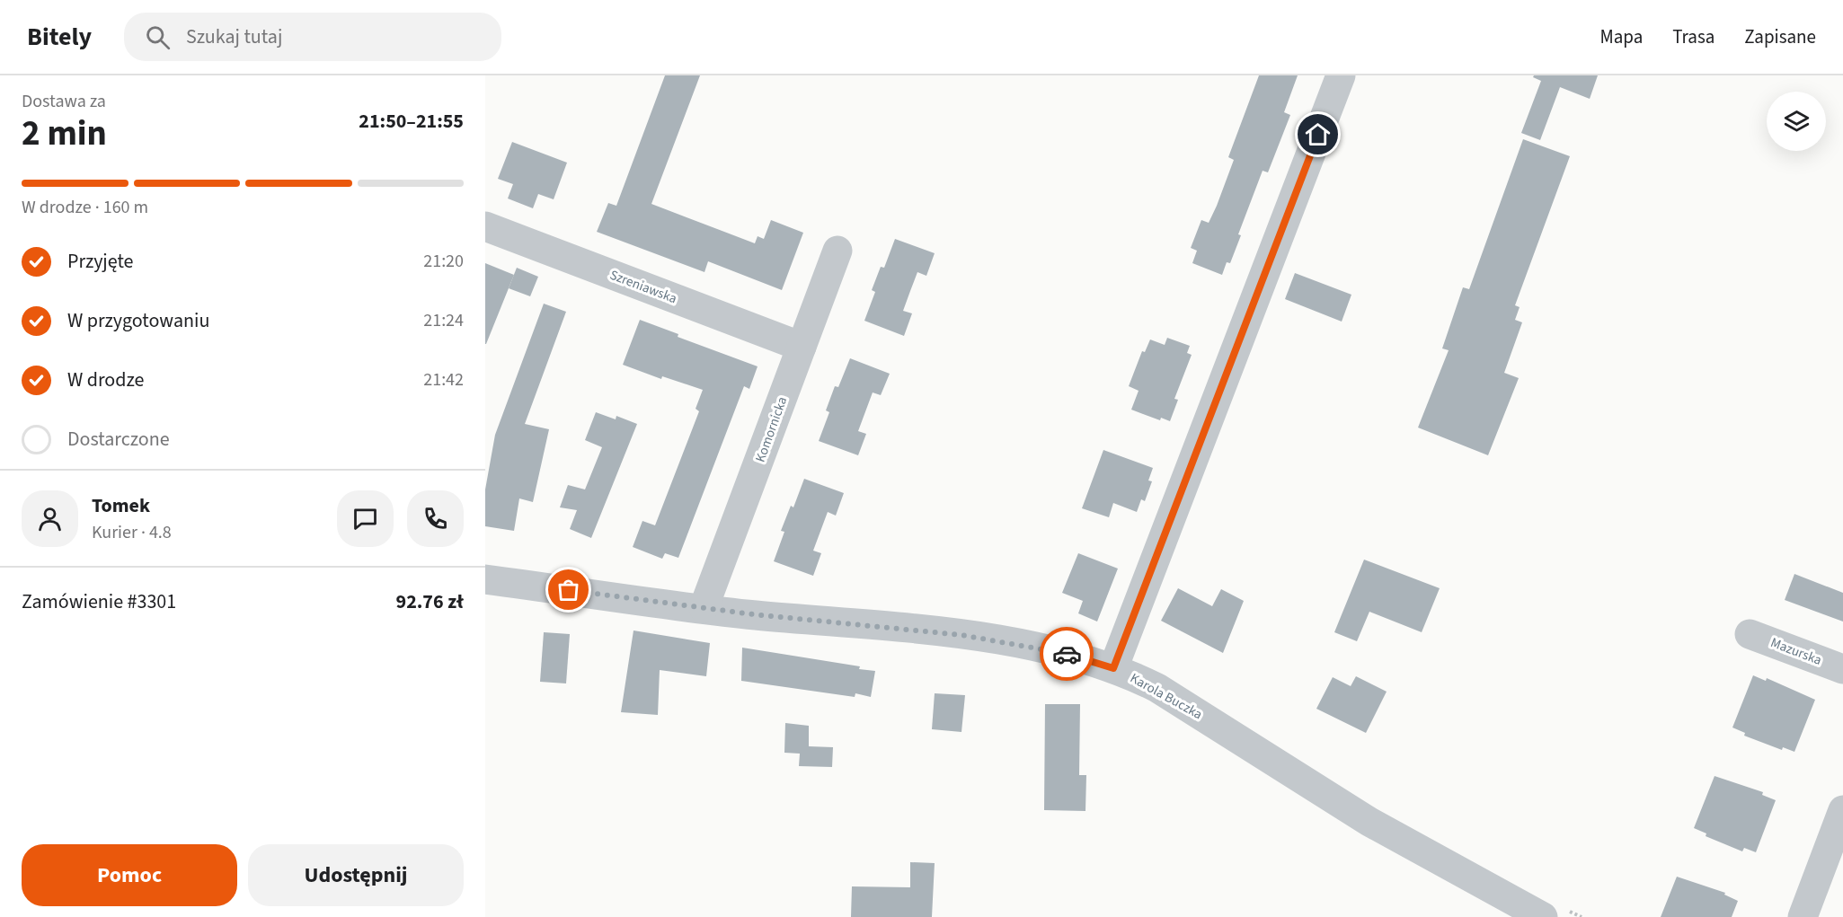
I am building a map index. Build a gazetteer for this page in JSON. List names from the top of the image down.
{
  "streets": {
    "street": [
      "Szreniawska",
      "Komornicka",
      "Mazurska",
      "Karola Buczka"
    ]
  },
  "crossings": [
    ["Szreniawska", "Komornicka"],
    ["Komornicka", "Karola Buczka"]
  ],
  "page": {
    "header": "Bitely",
    "search": "Szukaj tutaj",
    "nav": ["Mapa", "Trasa", "Zapisane"],
    "heading": ["2 min", "Dostawa za", "21:50–21:55"],
    "panel": [
      "Tomek",
      "Kurier · 4.8",
      "Zamówienie #3301",
      "92.76 zł"
    ],
    "bar": "W drodze · 160 m",
    "list": [
      ["Przyjęte", "21:20"],
      ["W przygotowaniu", "21:24"],
      ["W drodze", "21:42"],
      "Dostarczone"
    ],
    "buttons": ["Pomoc", "Udostępnij"]
  }
}
